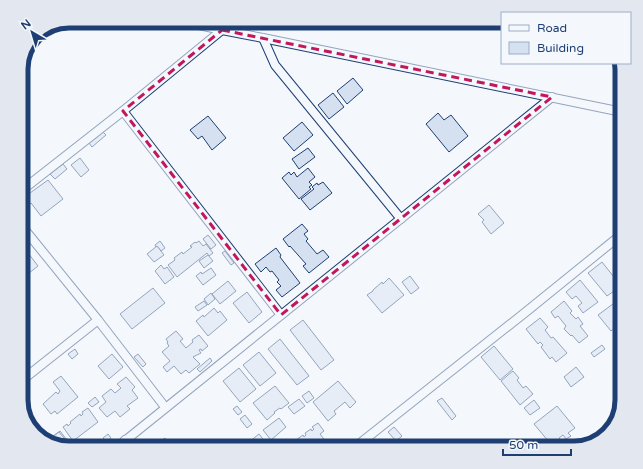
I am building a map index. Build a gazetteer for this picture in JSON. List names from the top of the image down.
{
  "legend": ["Road", "Building"],
  "scale_bar": "50 m",
  "north": "top left"
}
